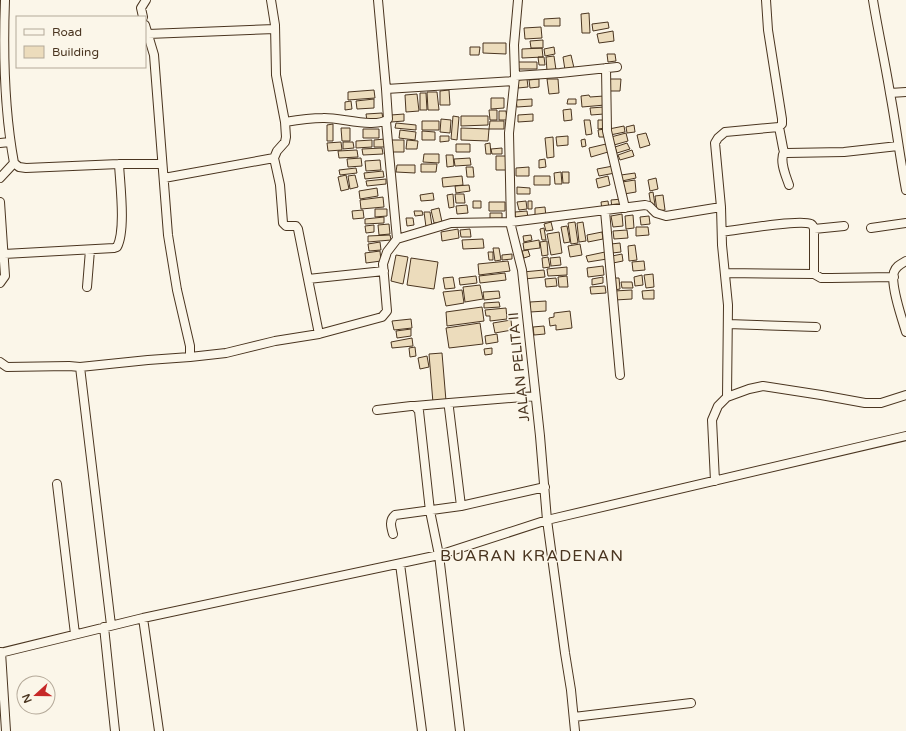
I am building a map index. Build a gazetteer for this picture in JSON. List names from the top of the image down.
{
  "streets": {
    "street": ["JALAN PELITA II"]
  },
  "districts": ["BUARAN KRADENAN"],
  "legend": ["Road", "Building"],
  "north": "left"
}
